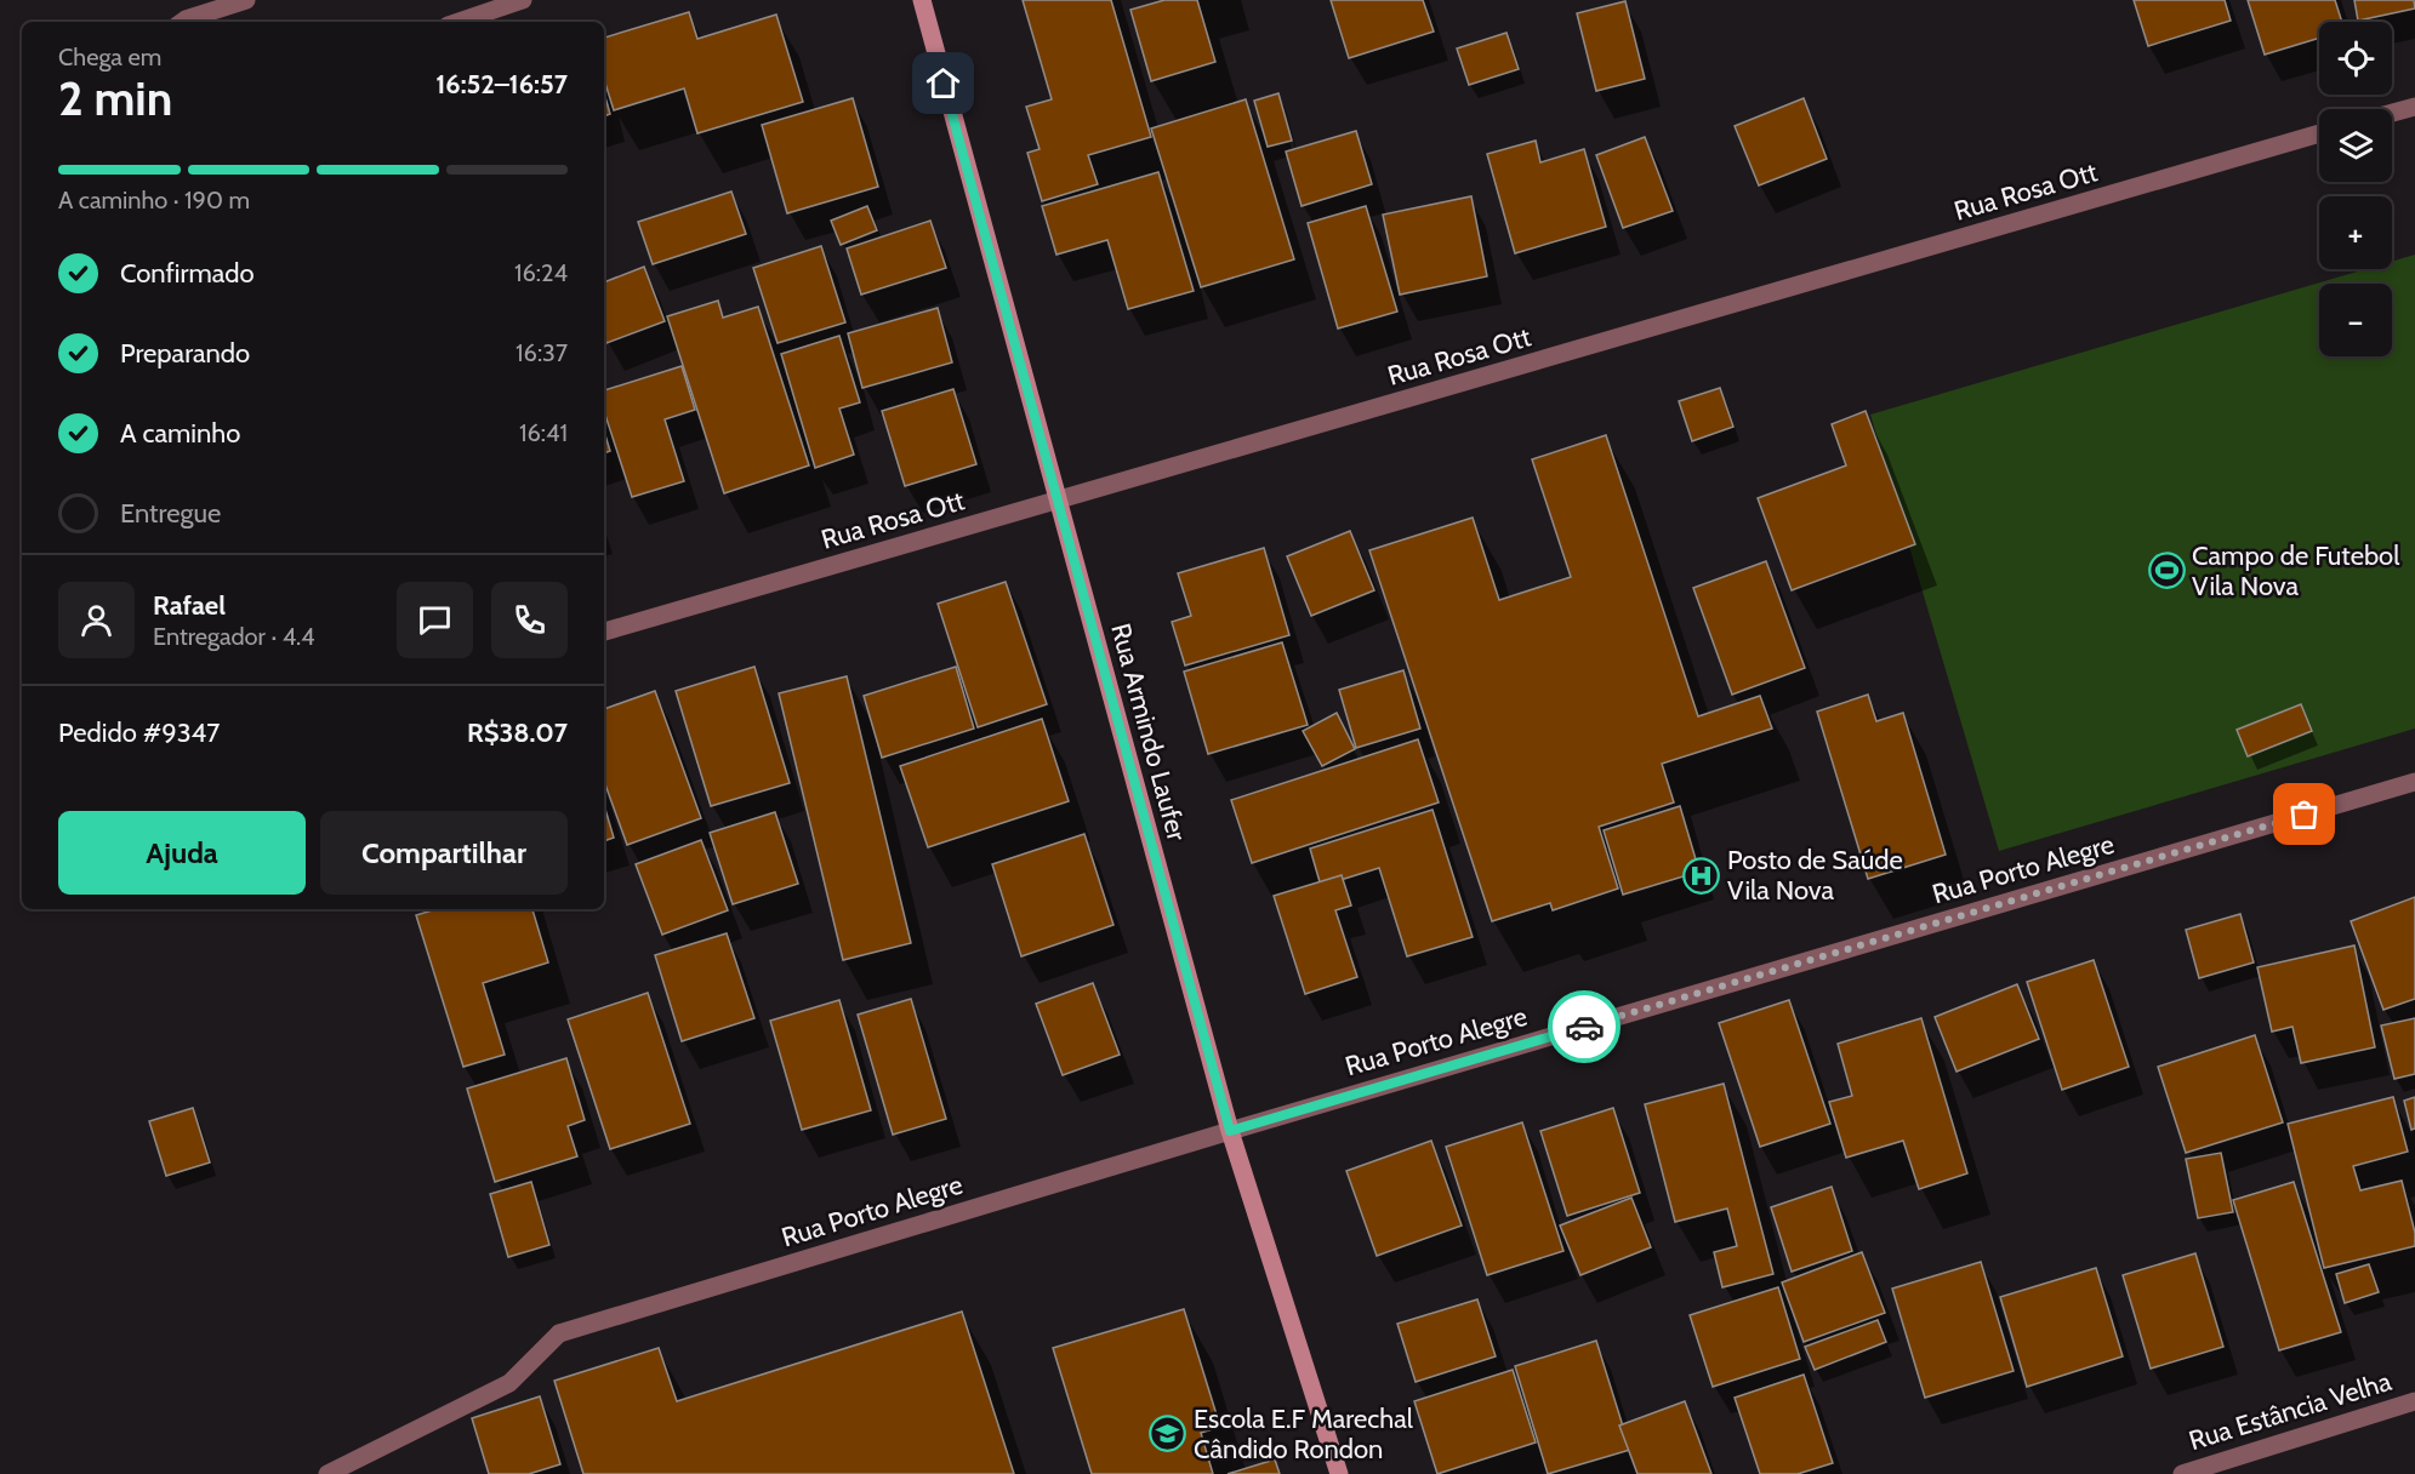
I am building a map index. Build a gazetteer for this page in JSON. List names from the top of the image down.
{
  "streets": {
    "street": [
      "Rua Rosa Ott",
      "Rua Armindo Laufer",
      "Rua Porto Alegre",
      "Rua Estância Velha"
    ]
  },
  "crossings": [
    ["Rua Rosa Ott", "Rua Armindo Laufer"],
    ["Rua Armindo Laufer", "Rua Porto Alegre"]
  ],
  "places": {
    "sports": ["Campo de Futebol Vila Nova"],
    "hospital": ["Posto de Saúde Vila Nova"],
    "school or university": ["Escola E.F Marechal Cândido Rondon"]
  },
  "page": {
    "map_buttons": ["+", "−"],
    "heading": ["2 min", "Chega em", "16:52–16:57"],
    "panel": [
      "Rafael",
      "Entregador · 4.4",
      "Pedido #9347",
      "R$38.07"
    ],
    "bar": "A caminho · 190 m",
    "list": [
      ["Confirmado", "16:24"],
      ["Preparando", "16:37"],
      ["A caminho", "16:41"],
      "Entregue"
    ],
    "buttons": ["Ajuda", "Compartilhar"]
  }
}
